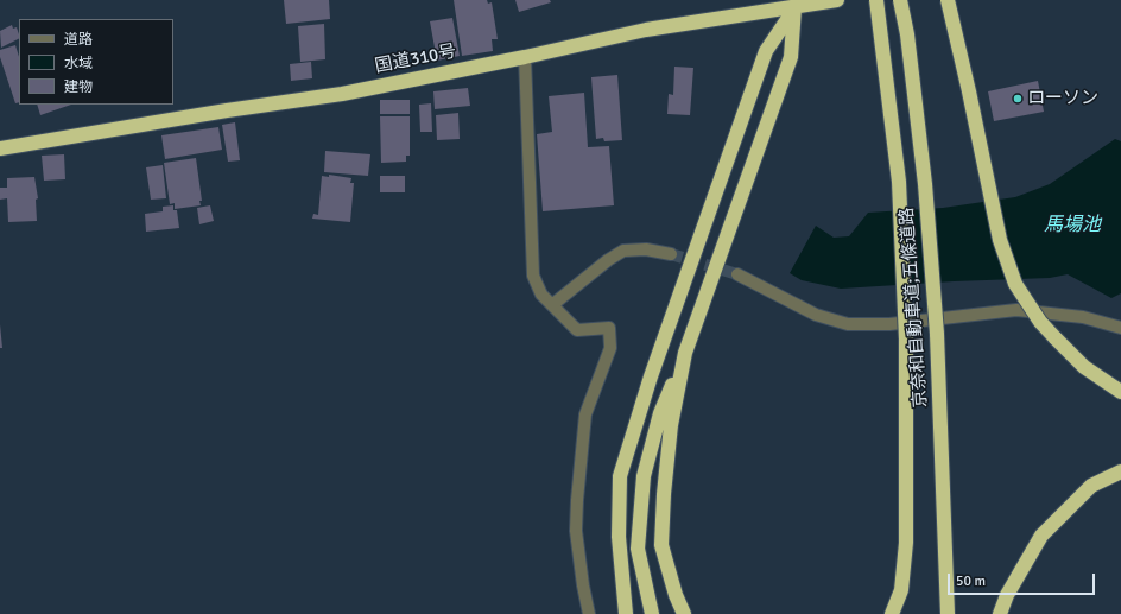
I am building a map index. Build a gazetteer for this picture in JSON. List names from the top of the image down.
{
  "streets": {
    "highway": ["国道310号", "京奈和自動車道;五條道路"]
  },
  "water": ["馬場池"],
  "places": ["ローソン"],
  "legend": ["道路", "水域", "建物"],
  "scale_bar": "50 m"
}
